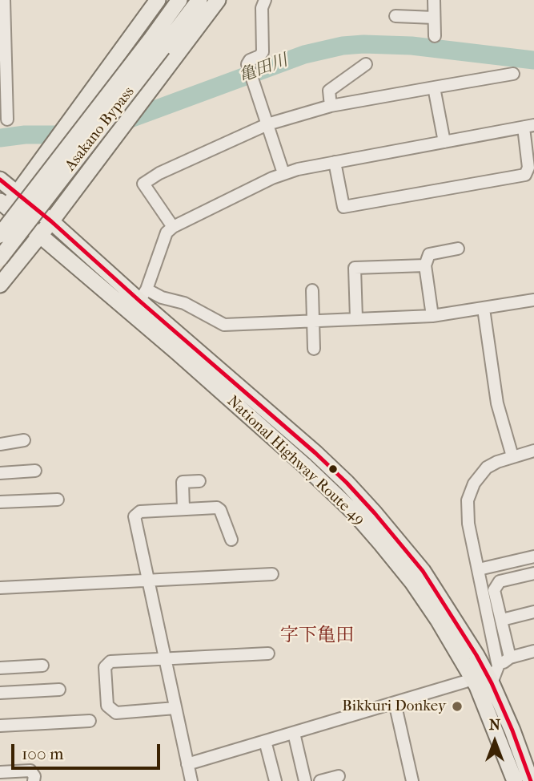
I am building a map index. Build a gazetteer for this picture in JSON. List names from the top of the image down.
{
  "streets": {
    "highway": ["Asakano Bypass", "National Highway Route 49"]
  },
  "districts": ["字下亀田"],
  "water": ["亀田川"],
  "places": ["Bikkuri Donkey"],
  "scale_bar": "100 m",
  "north": "top"
}
